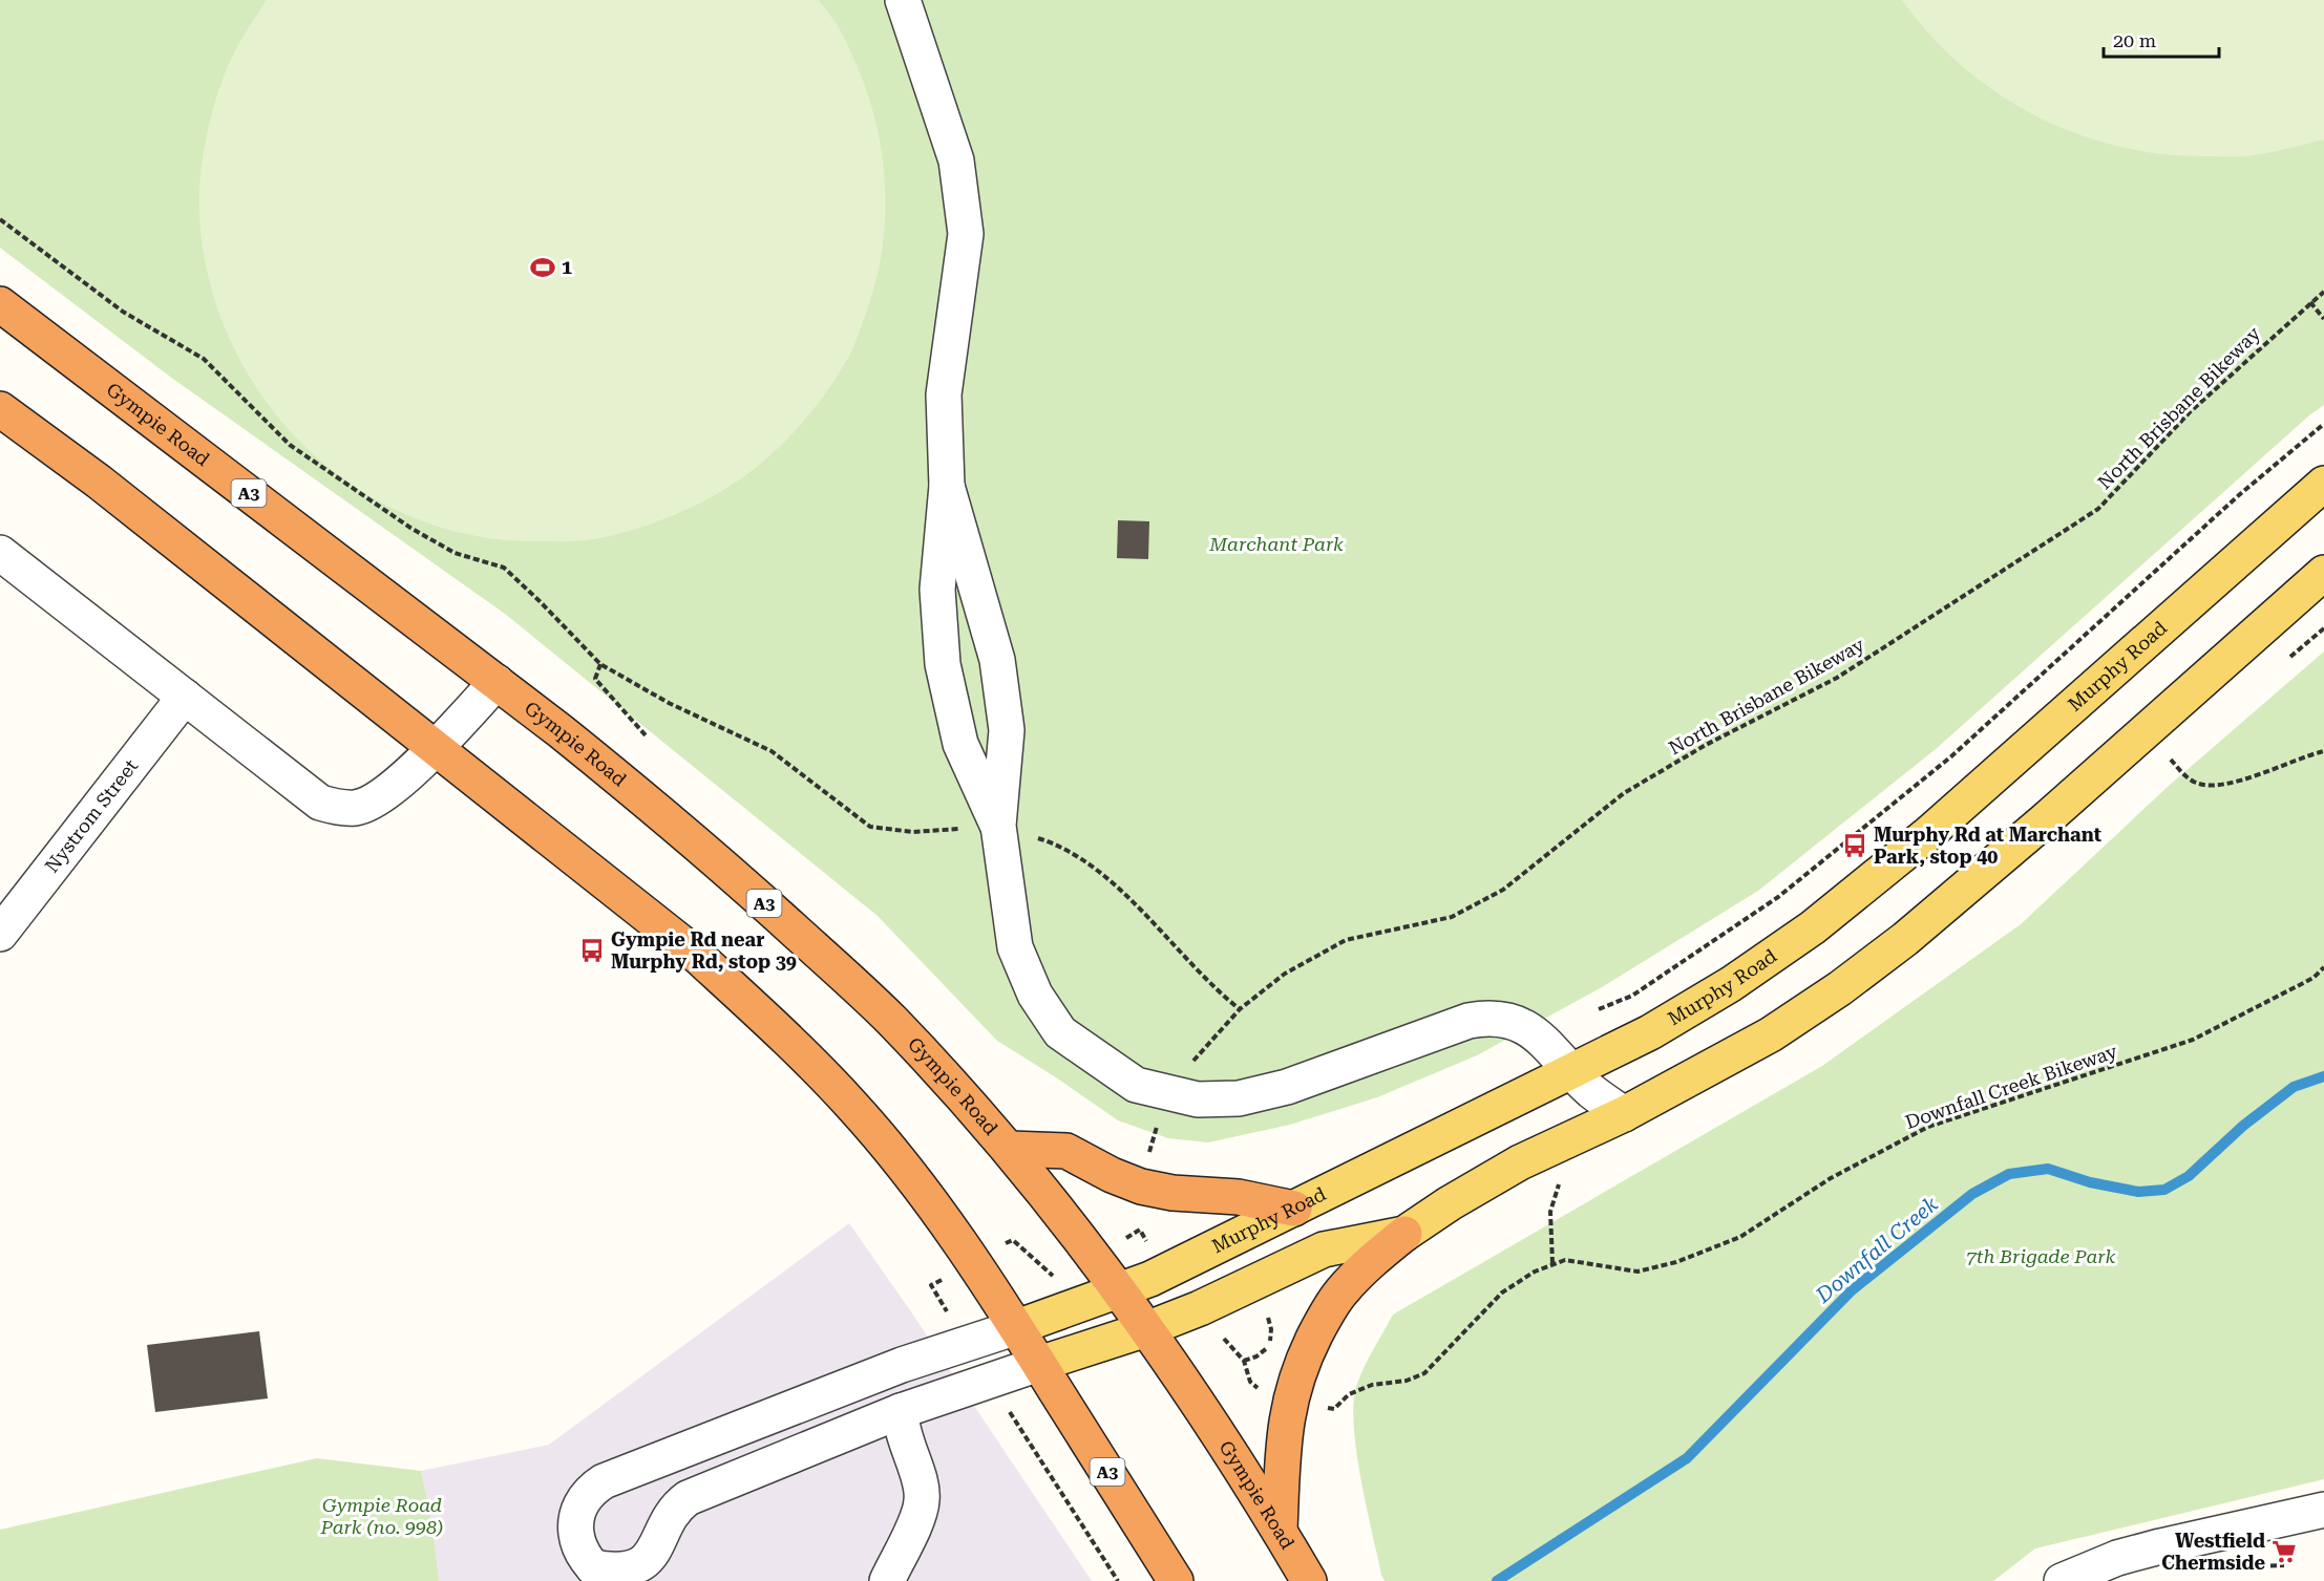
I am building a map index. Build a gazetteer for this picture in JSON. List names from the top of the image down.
{
  "streets": {
    "highway": ["Gympie Road", "A3"],
    "main road": ["Murphy Road"],
    "street": ["Nystrom Street"],
    "path": ["North Brisbane Bikeway", "Downfall Creek Bikeway"]
  },
  "crossings": [
    ["Gympie Road", "Murphy Road"],
    ["A3", "Murphy Road"]
  ],
  "water": ["Downfall Creek"],
  "parks": ["Marchant Park", "7th Brigade Park", "Gympie Road Park (no. 998)"],
  "places": {
    "sports": ["1"],
    "bus stop": ["Murphy Rd at Marchant Park, stop 40", "Gympie Rd near Murphy Rd, stop 39"],
    "supermarket": ["Westfield Chermside"]
  },
  "scale_bar": "20 m"
}
